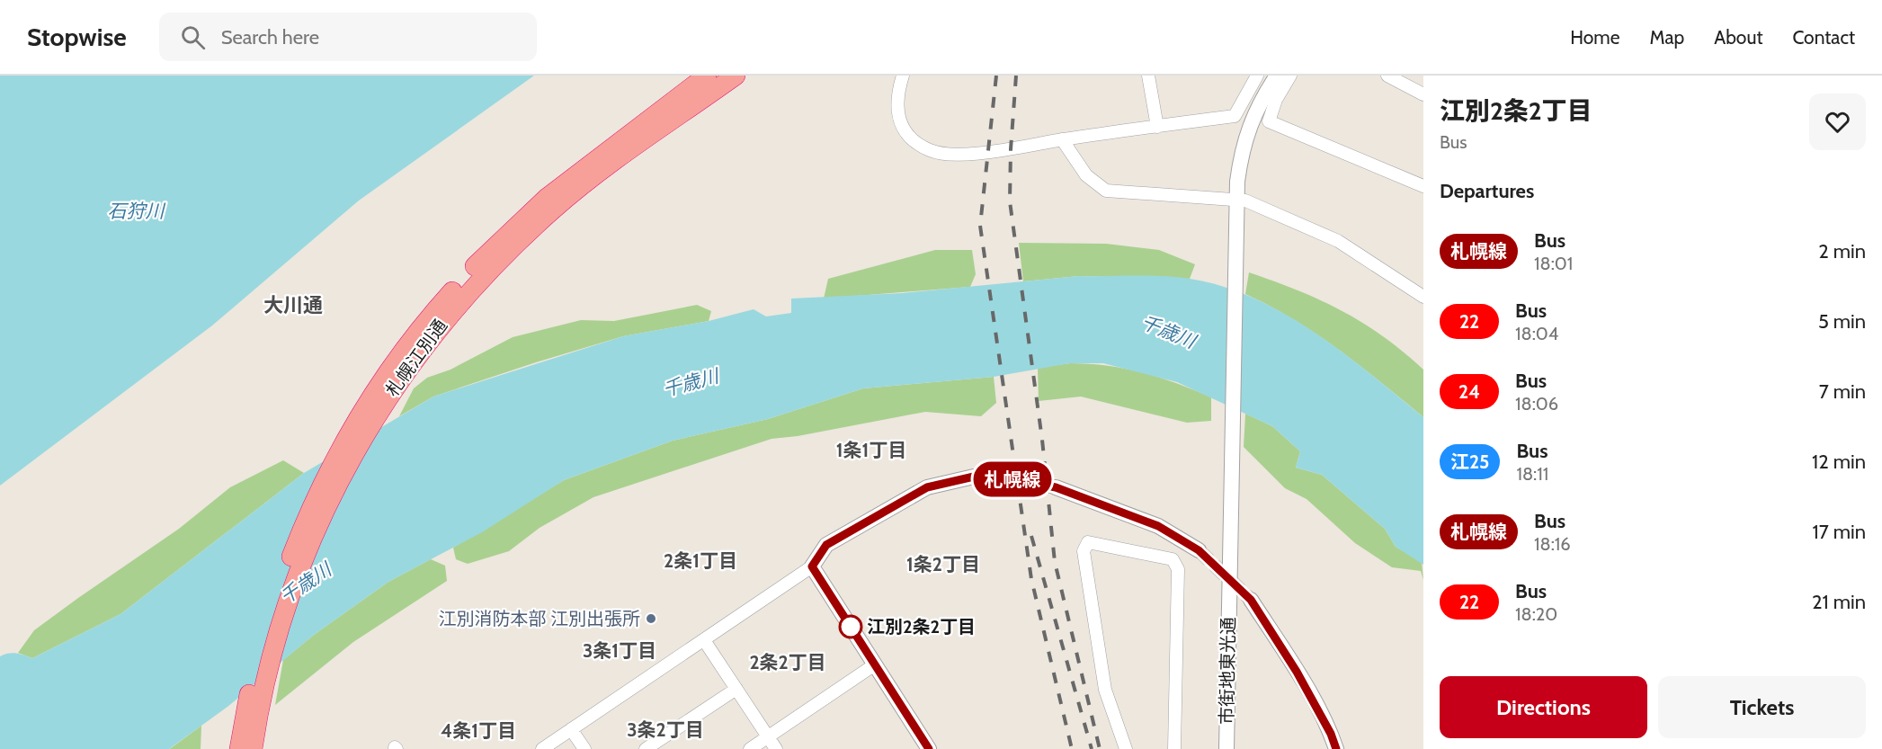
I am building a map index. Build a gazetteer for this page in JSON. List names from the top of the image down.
{
  "streets": {
    "highway": ["札幌江別通"],
    "street": ["市街地東光通"]
  },
  "districts": [
    "大川通",
    "1条1丁目",
    "2条1丁目",
    "1条2丁目",
    "3条1丁目",
    "2条2丁目",
    "3条2丁目",
    "4条1丁目"
  ],
  "water": ["石狩川", "千歳川"],
  "places": ["江別消防本部 江別出張所", "江別2条2丁目"],
  "lines": ["bus line 札幌線"],
  "page": {
    "header": "Stopwise",
    "search": "Search here",
    "nav": [
      "Home",
      "Map",
      "About",
      "Contact"
    ],
    "on_map": "札幌線",
    "heading": [
      ["江別2条2丁目", "Bus"],
      "Departures"
    ],
    "list": [
      {
        "mark": "札幌線",
        "name": "Bus",
        "note": "18:01",
        "value": "2 min"
      },
      {
        "mark": "22",
        "name": "Bus",
        "note": "18:04",
        "value": "5 min"
      },
      {
        "mark": "24",
        "name": "Bus",
        "note": "18:06",
        "value": "7 min"
      },
      {
        "mark": "江25",
        "name": "Bus",
        "note": "18:11",
        "value": "12 min"
      },
      {
        "mark": "札幌線",
        "name": "Bus",
        "note": "18:16",
        "value": "17 min"
      },
      {
        "mark": "22",
        "name": "Bus",
        "note": "18:20",
        "value": "21 min"
      }
    ],
    "buttons": ["Directions", "Tickets"]
  }
}
